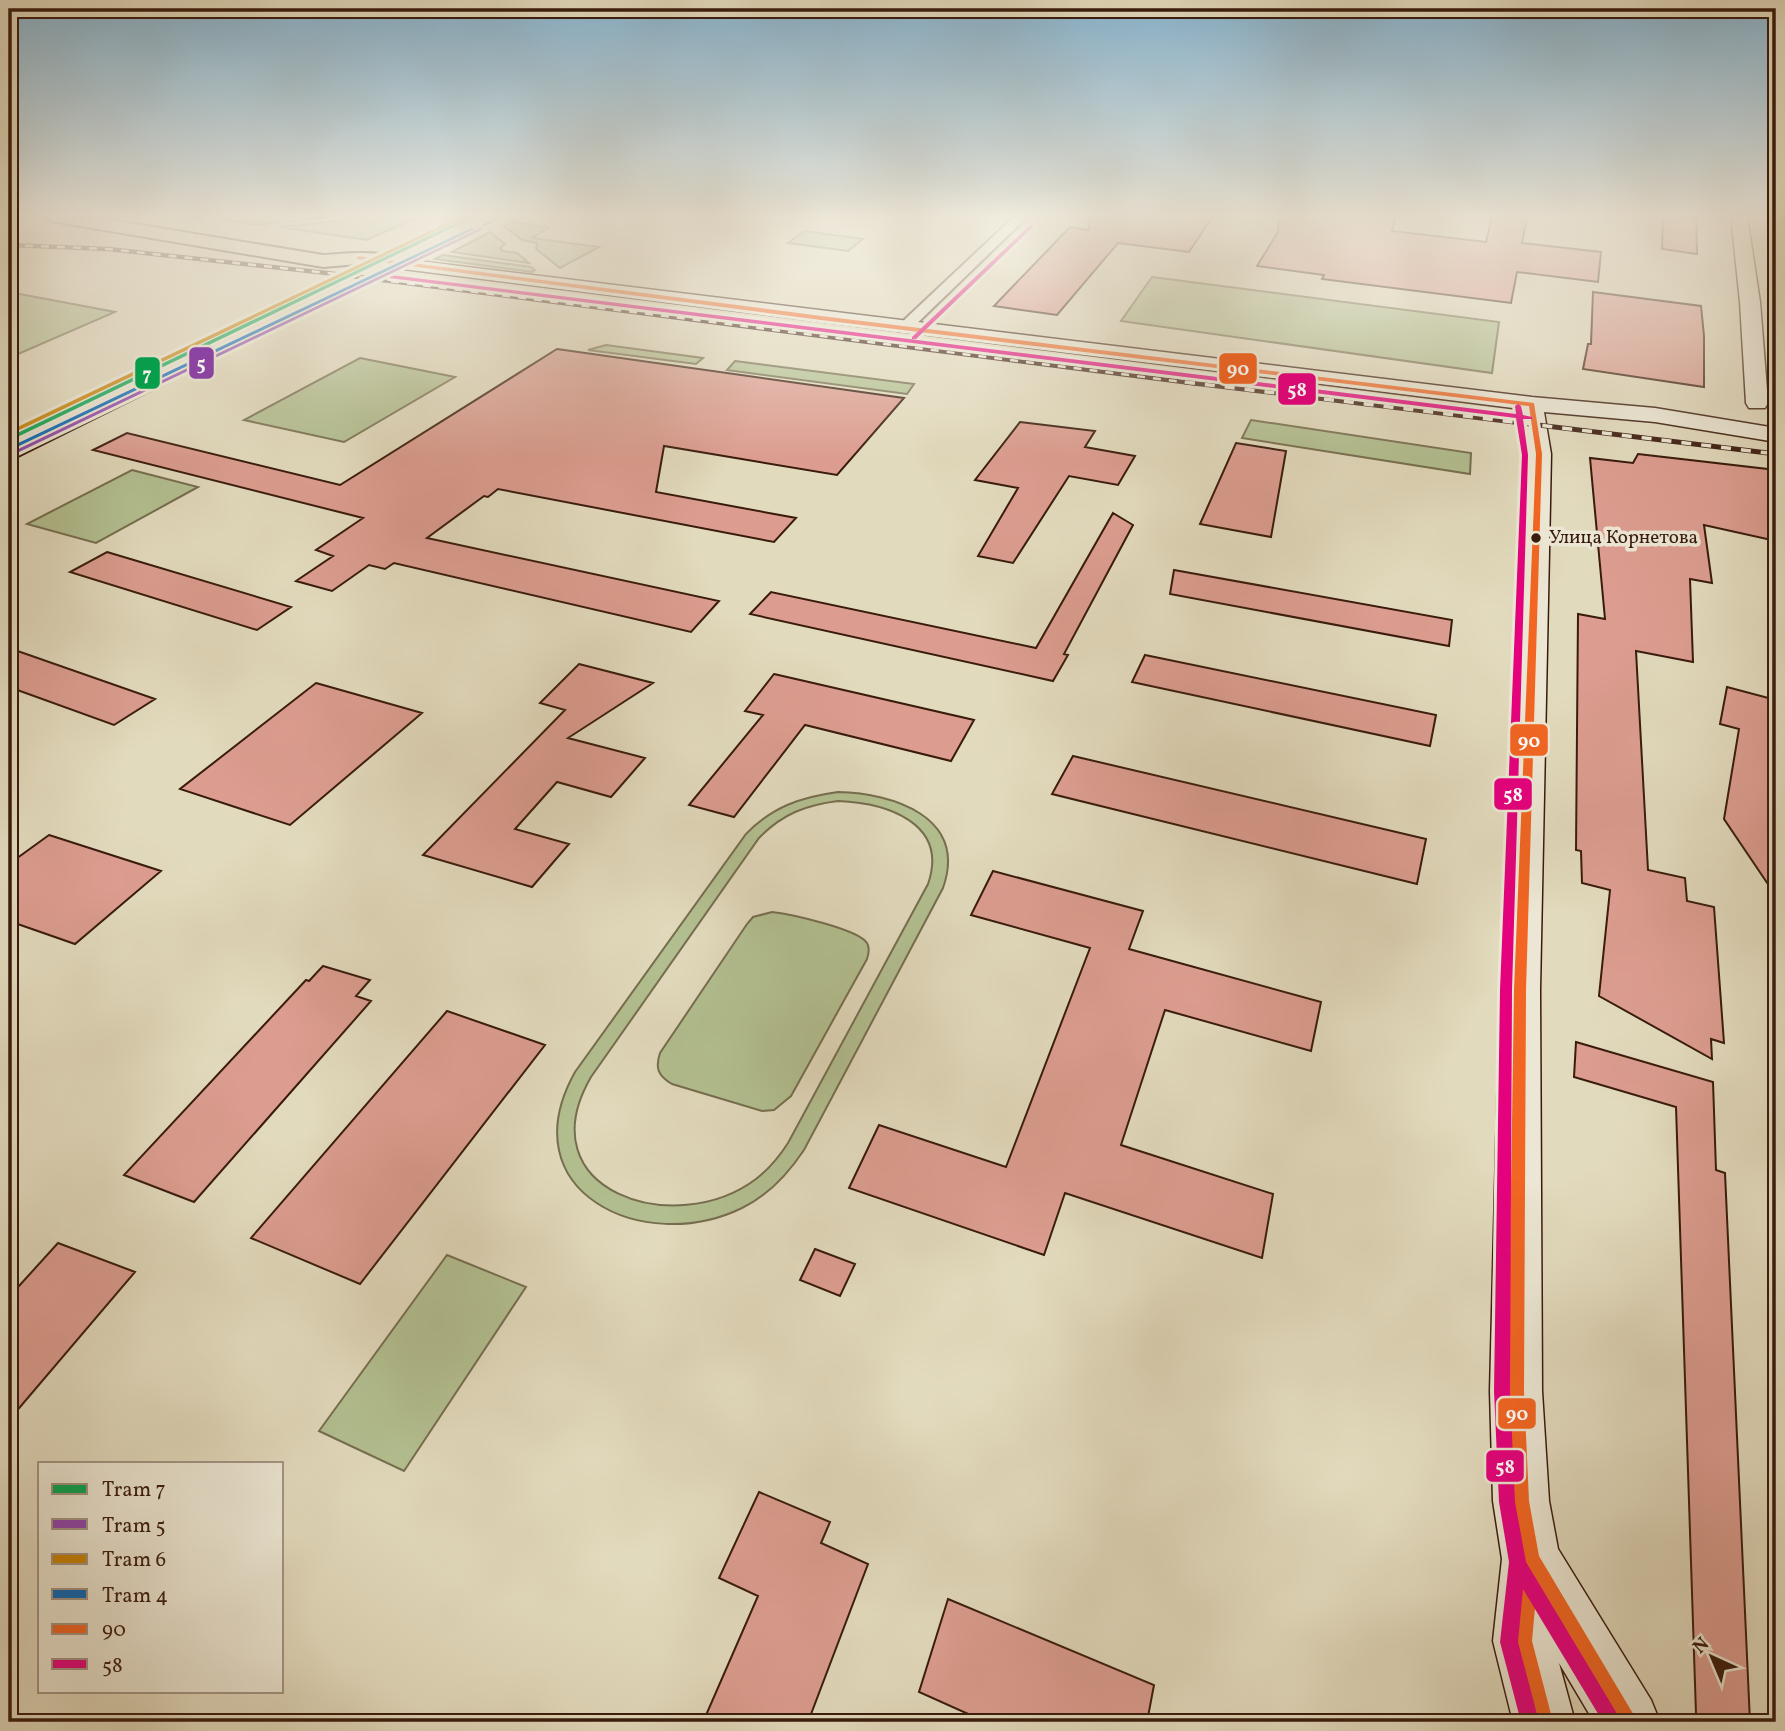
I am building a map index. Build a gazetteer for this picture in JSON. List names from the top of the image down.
{
  "places": ["Улица Корнетова"],
  "lines": [
    "tram line 7",
    "tram line 5",
    "tram line 6",
    "tram line 4",
    "transit line 90",
    "transit line 58"
  ],
  "legend": [
    "Tram 7",
    "Tram 5",
    "Tram 6",
    "Tram 4",
    "90",
    "58"
  ],
  "north": "top left"
}
